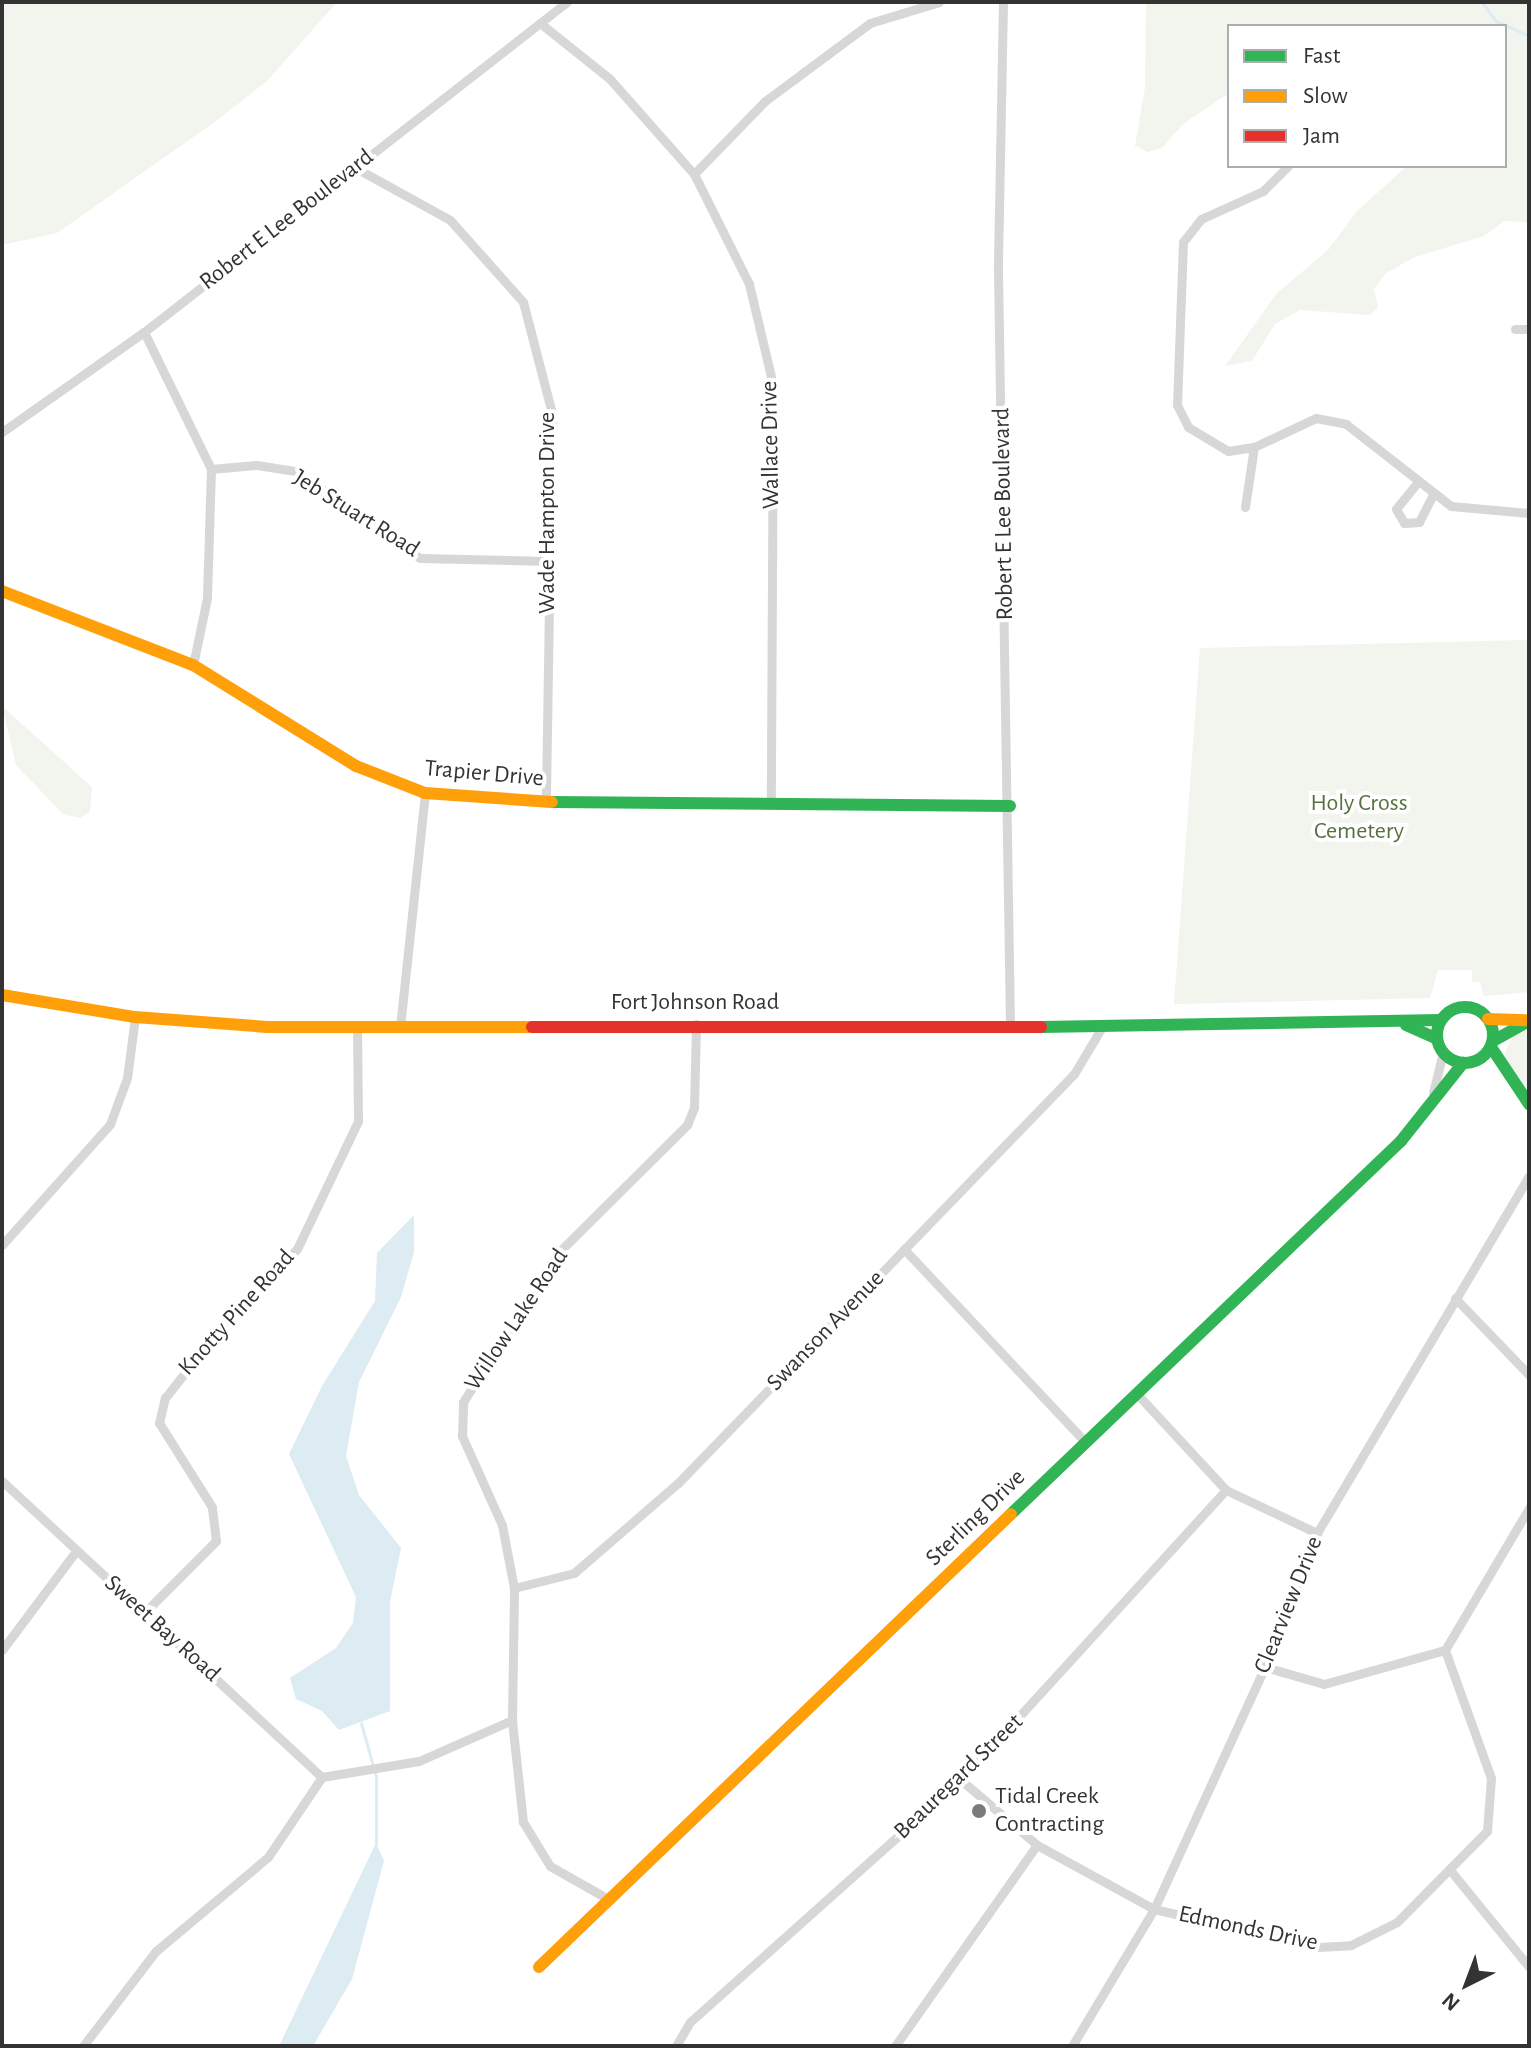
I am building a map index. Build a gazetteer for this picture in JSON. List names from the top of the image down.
{
  "streets": {
    "street": [
      "Robert E Lee Boulevard",
      "Wallace Drive",
      "Wade Hampton Drive",
      "Jeb Stuart Road",
      "Trapier Drive",
      "Fort Johnson Road",
      "Knotty Pine Road",
      "Willow Lake Road",
      "Swanson Avenue",
      "Sterling Drive",
      "Clearview Drive",
      "Sweet Bay Road",
      "Beauregard Street",
      "Edmonds Drive"
    ]
  },
  "crossings": [
    ["Robert E Lee Boulevard", "Wallace Drive"],
    ["Robert E Lee Boulevard", "Wade Hampton Drive"],
    ["Robert E Lee Boulevard", "Trapier Drive"],
    ["Robert E Lee Boulevard", "Fort Johnson Road"],
    ["Wallace Drive", "Trapier Drive"],
    ["Wade Hampton Drive", "Jeb Stuart Road"],
    ["Wade Hampton Drive", "Trapier Drive"],
    ["Fort Johnson Road", "Knotty Pine Road"],
    ["Fort Johnson Road", "Willow Lake Road"],
    ["Fort Johnson Road", "Swanson Avenue"],
    ["Fort Johnson Road", "Sterling Drive"],
    ["Knotty Pine Road", "Sweet Bay Road"],
    ["Willow Lake Road", "Swanson Avenue"],
    ["Willow Lake Road", "Sterling Drive"],
    ["Clearview Drive", "Edmonds Drive"],
    ["Beauregard Street", "Edmonds Drive"]
  ],
  "parks": ["Holy Cross Cemetery"],
  "places": ["Tidal Creek Contracting"],
  "legend": ["Fast", "Slow", "Jam"],
  "north": "bottom left"
}
